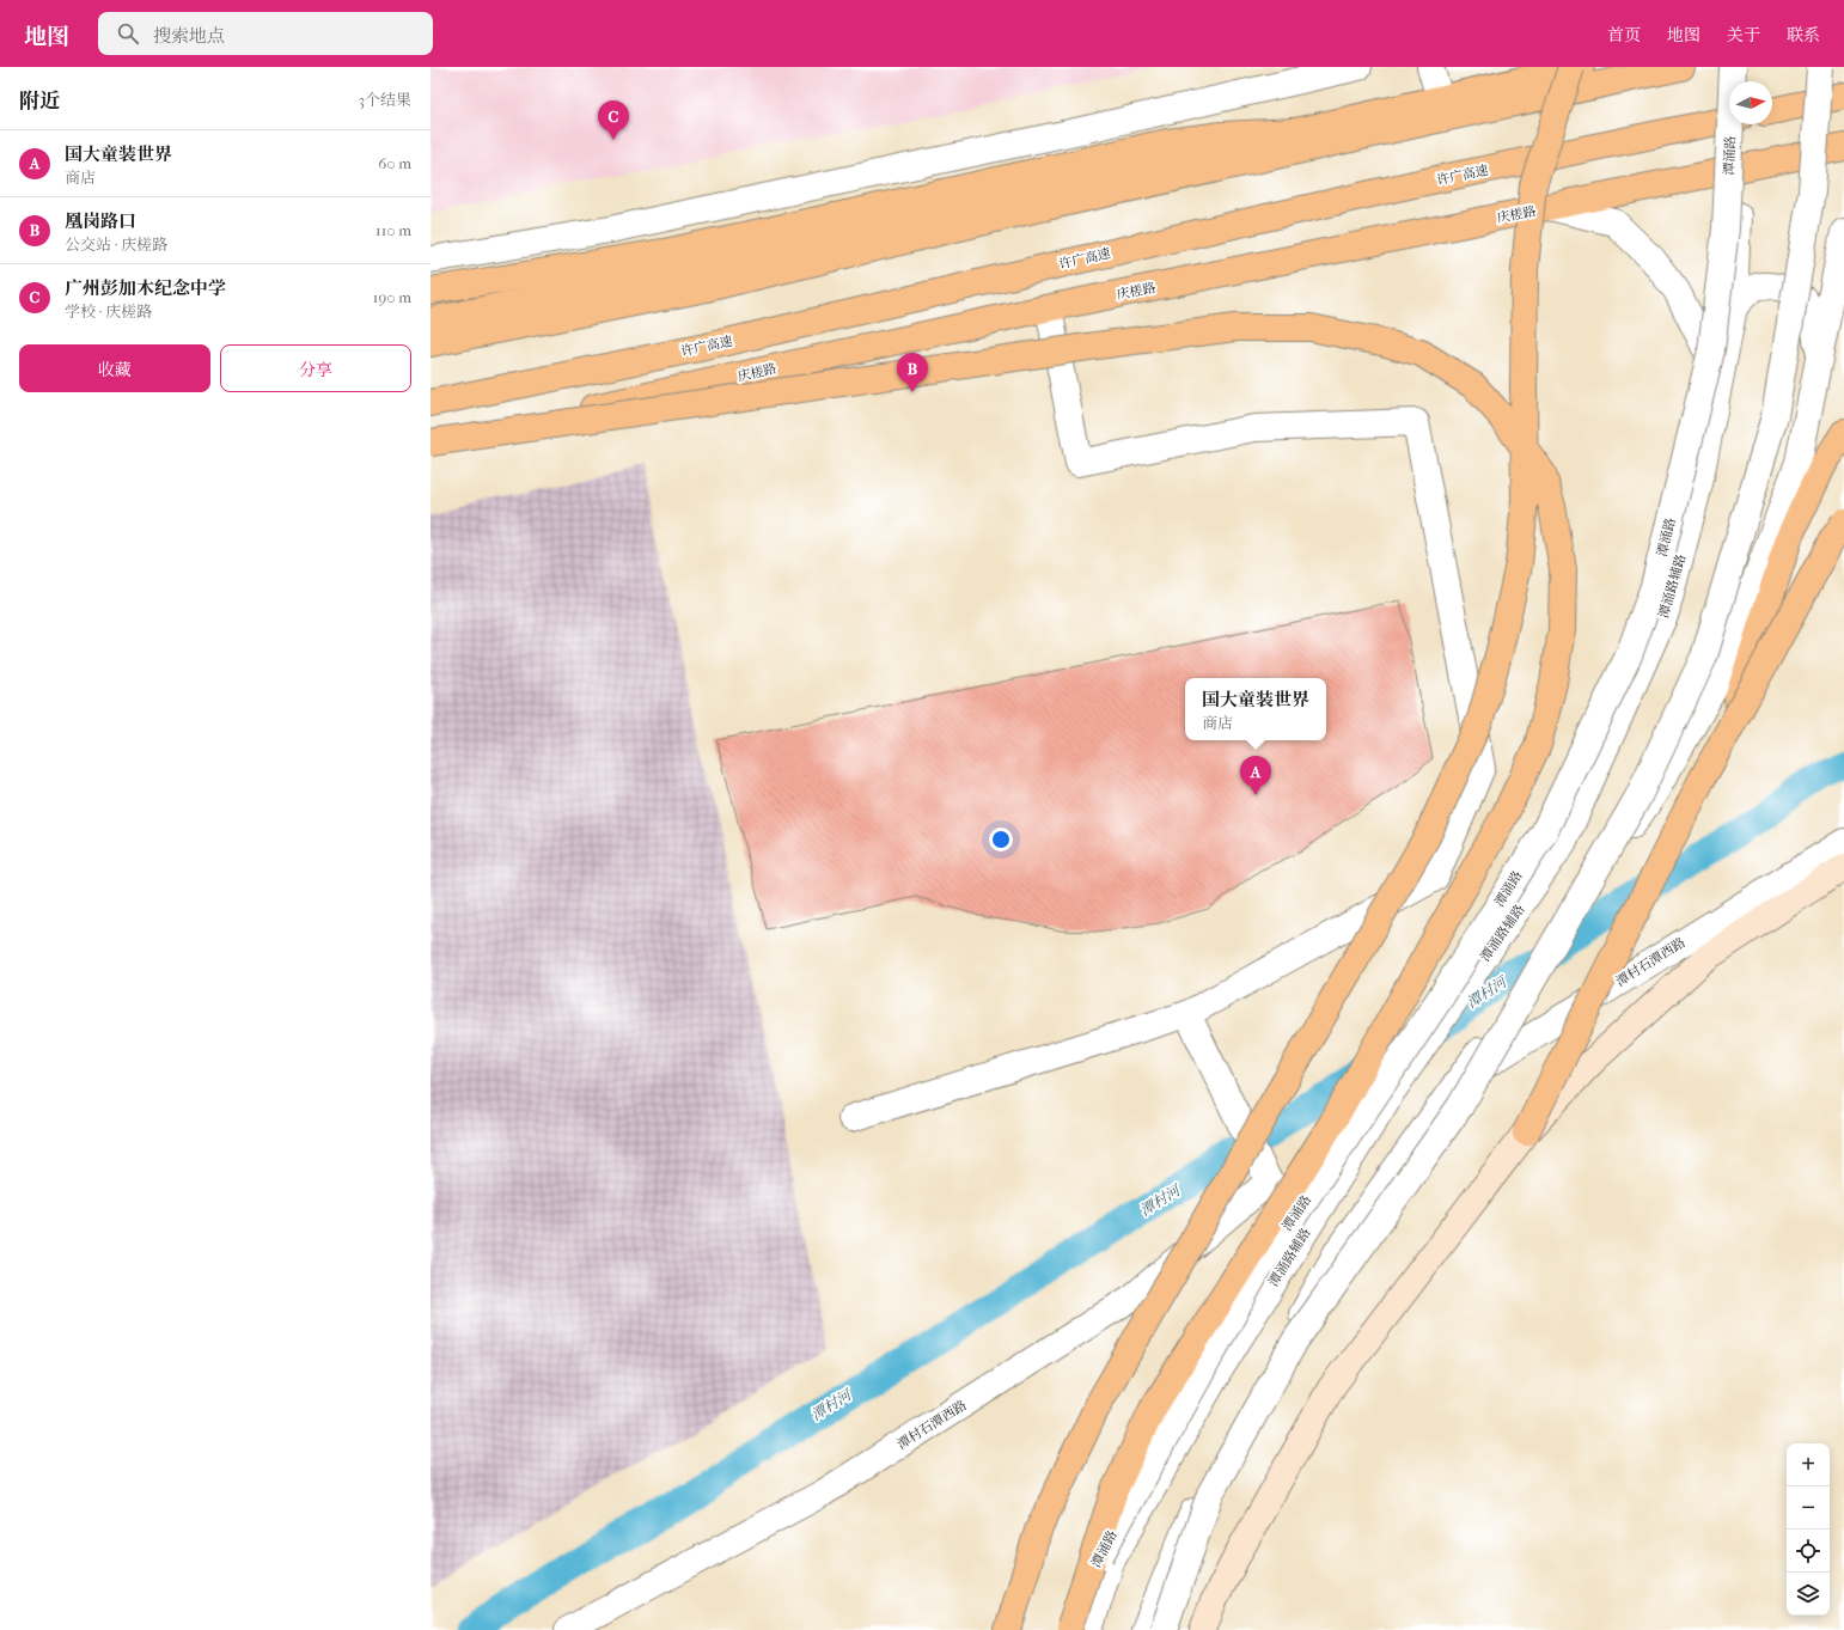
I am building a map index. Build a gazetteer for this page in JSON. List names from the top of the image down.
{
  "streets": {
    "main road": ["许广高速", "庆槎路"],
    "street": ["潭涌路", "潭涌路辅路", "潭村石潭西路"]
  },
  "crossings": [
    ["潭涌路", "潭涌路辅路"],
    ["庆槎路", "潭涌路辅路"]
  ],
  "water": ["潭村河"],
  "north": "right",
  "page": {
    "header": "地图",
    "search": "搜索地点",
    "nav": [
      "首页",
      "地图",
      "关于",
      "联系"
    ],
    "heading": ["附近", "3个结果"],
    "pins": ["C", "B", "A"],
    "list": [
      {
        "mark": "A",
        "name": "国大童装世界",
        "note": "商店",
        "value": "60 m"
      },
      {
        "mark": "B",
        "name": "凰岗路口",
        "note": "公交站 · 庆槎路",
        "value": "110 m"
      },
      {
        "mark": "C",
        "name": "广州彭加木纪念中学",
        "note": "学校 · 庆槎路",
        "value": "190 m"
      }
    ],
    "buttons": ["收藏", "分享"],
    "popup": ["国大童装世界", "商店"],
    "map_buttons": ["+", "−"]
  }
}
